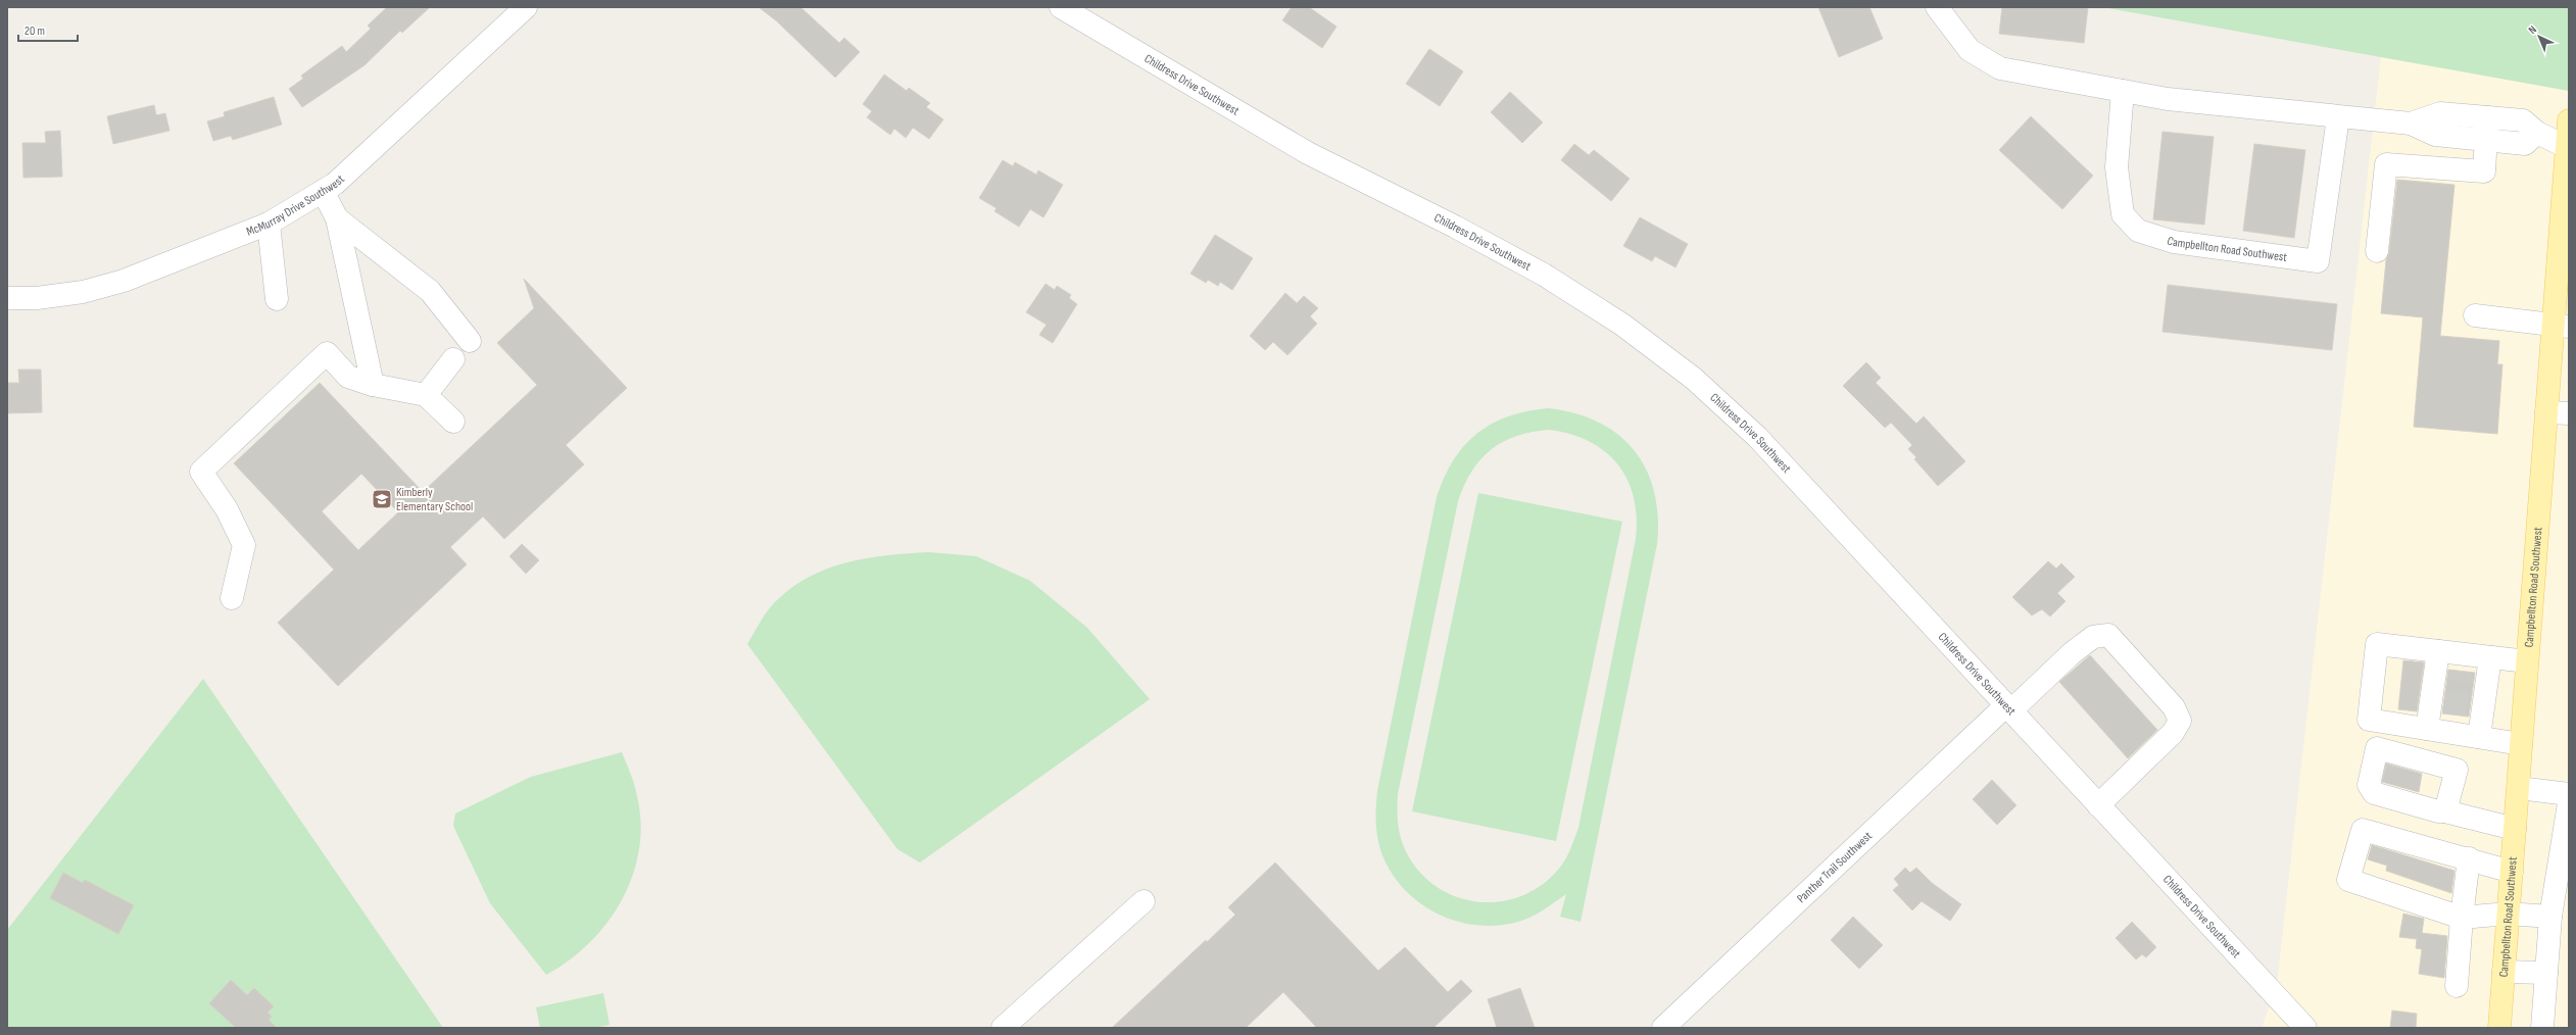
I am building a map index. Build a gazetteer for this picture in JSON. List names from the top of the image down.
{
  "streets": {
    "main road": ["Campbellton Road Southwest"],
    "street": ["Childress Drive Southwest", "McMurray Drive Southwest", "Panther Trail Southwest"]
  },
  "crossings": [
    ["Childress Drive Southwest", "Panther Trail Southwest"]
  ],
  "places": {
    "school or university": ["Kimberly Elementary School"]
  },
  "scale_bar": "20 m",
  "north": "top left"
}
